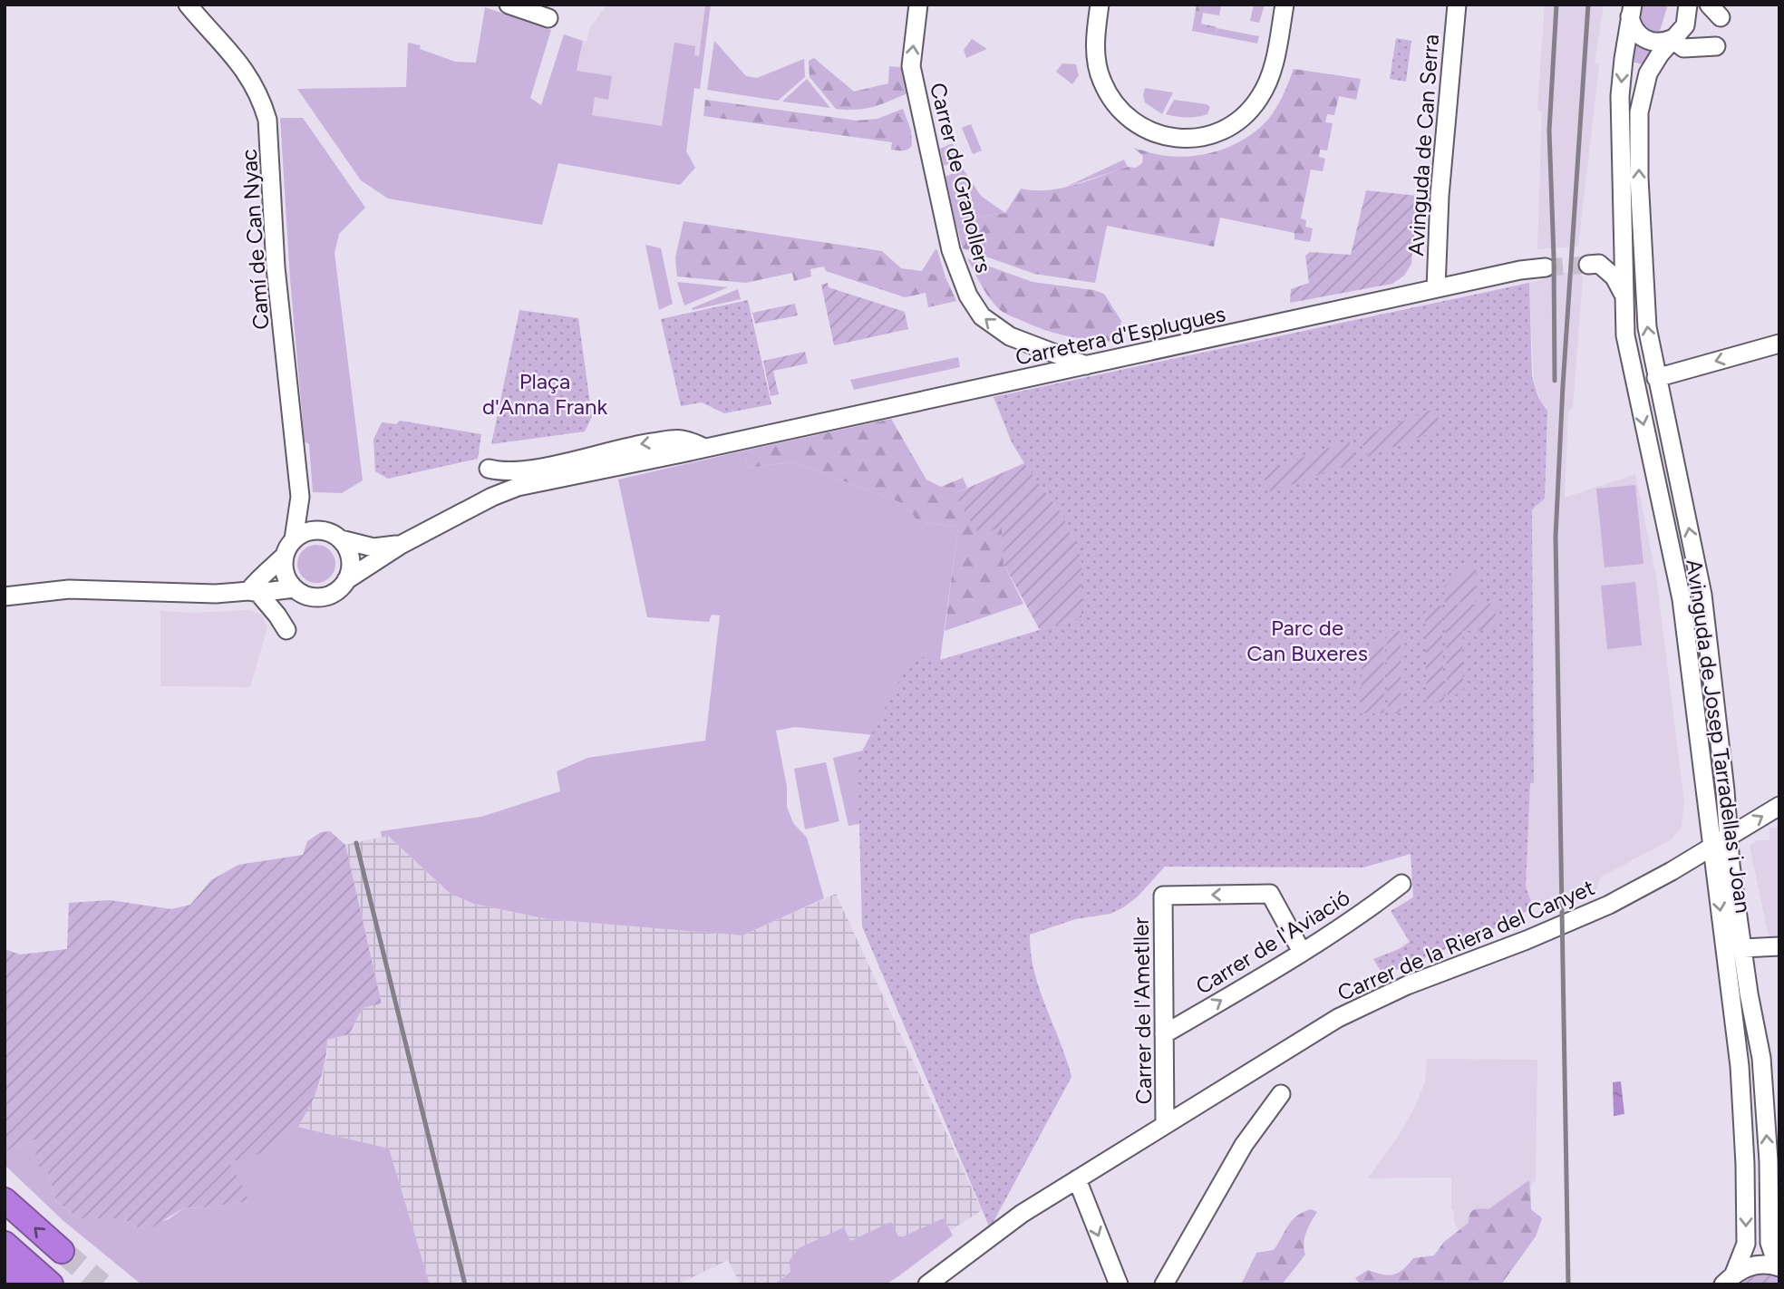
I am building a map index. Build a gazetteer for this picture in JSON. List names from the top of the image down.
{
  "streets": {
    "street": [
      "Avinguda de Can Serra",
      "Carrer de Granollers",
      "Camí de Can Nyac",
      "Carretera d'Esplugues",
      "Avinguda de Josep Tarradellas i Joan",
      "Carrer de la Riera del Canyet",
      "Carrer de l'Aviació",
      "Carrer de l'Ametller"
    ]
  },
  "crossings": [
    ["Avinguda de Can Serra", "Carretera d'Esplugues"],
    ["Carrer de Granollers", "Carretera d'Esplugues"],
    ["Camí de Can Nyac", "Carretera d'Esplugues"],
    ["Avinguda de Josep Tarradellas i Joan", "Carrer de la Riera del Canyet"],
    ["Carrer de la Riera del Canyet", "Carrer de l'Ametller"],
    ["Carrer de l'Aviació", "Carrer de l'Ametller"]
  ],
  "one_way": ["Carrer de Granollers", "Carrer de l'Aviació"],
  "parks": ["Plaça d'Anna Frank", "Parc de Can Buxeres"]
}
